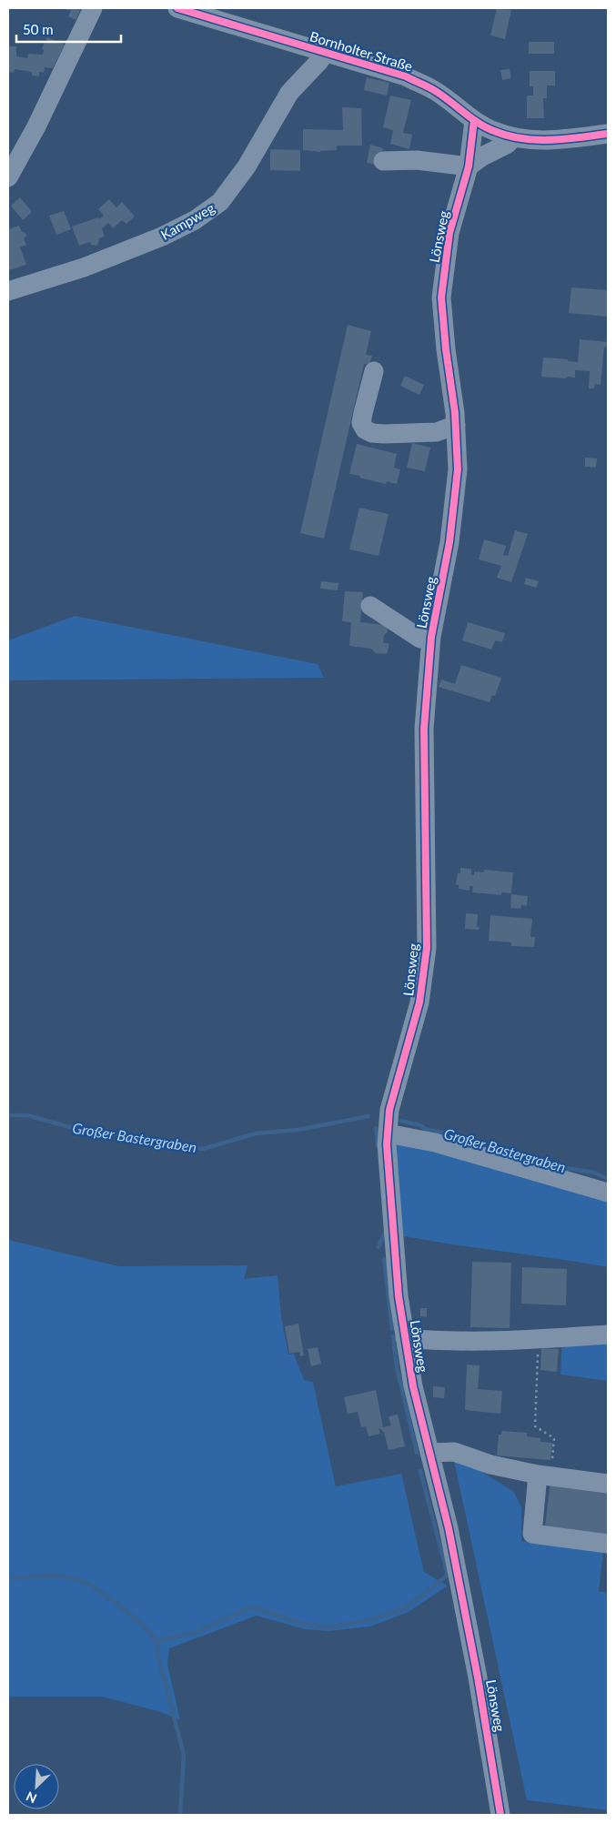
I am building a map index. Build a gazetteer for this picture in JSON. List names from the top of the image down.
{
  "streets": {
    "street": ["Bornholter Straße", "Kampweg", "Lönsweg"]
  },
  "crossings": [
    ["Bornholter Straße", "Kampweg"],
    ["Bornholter Straße", "Lönsweg"]
  ],
  "water": ["Großer Bastergraben"],
  "scale_bar": "50 m",
  "north": "bottom left"
}
